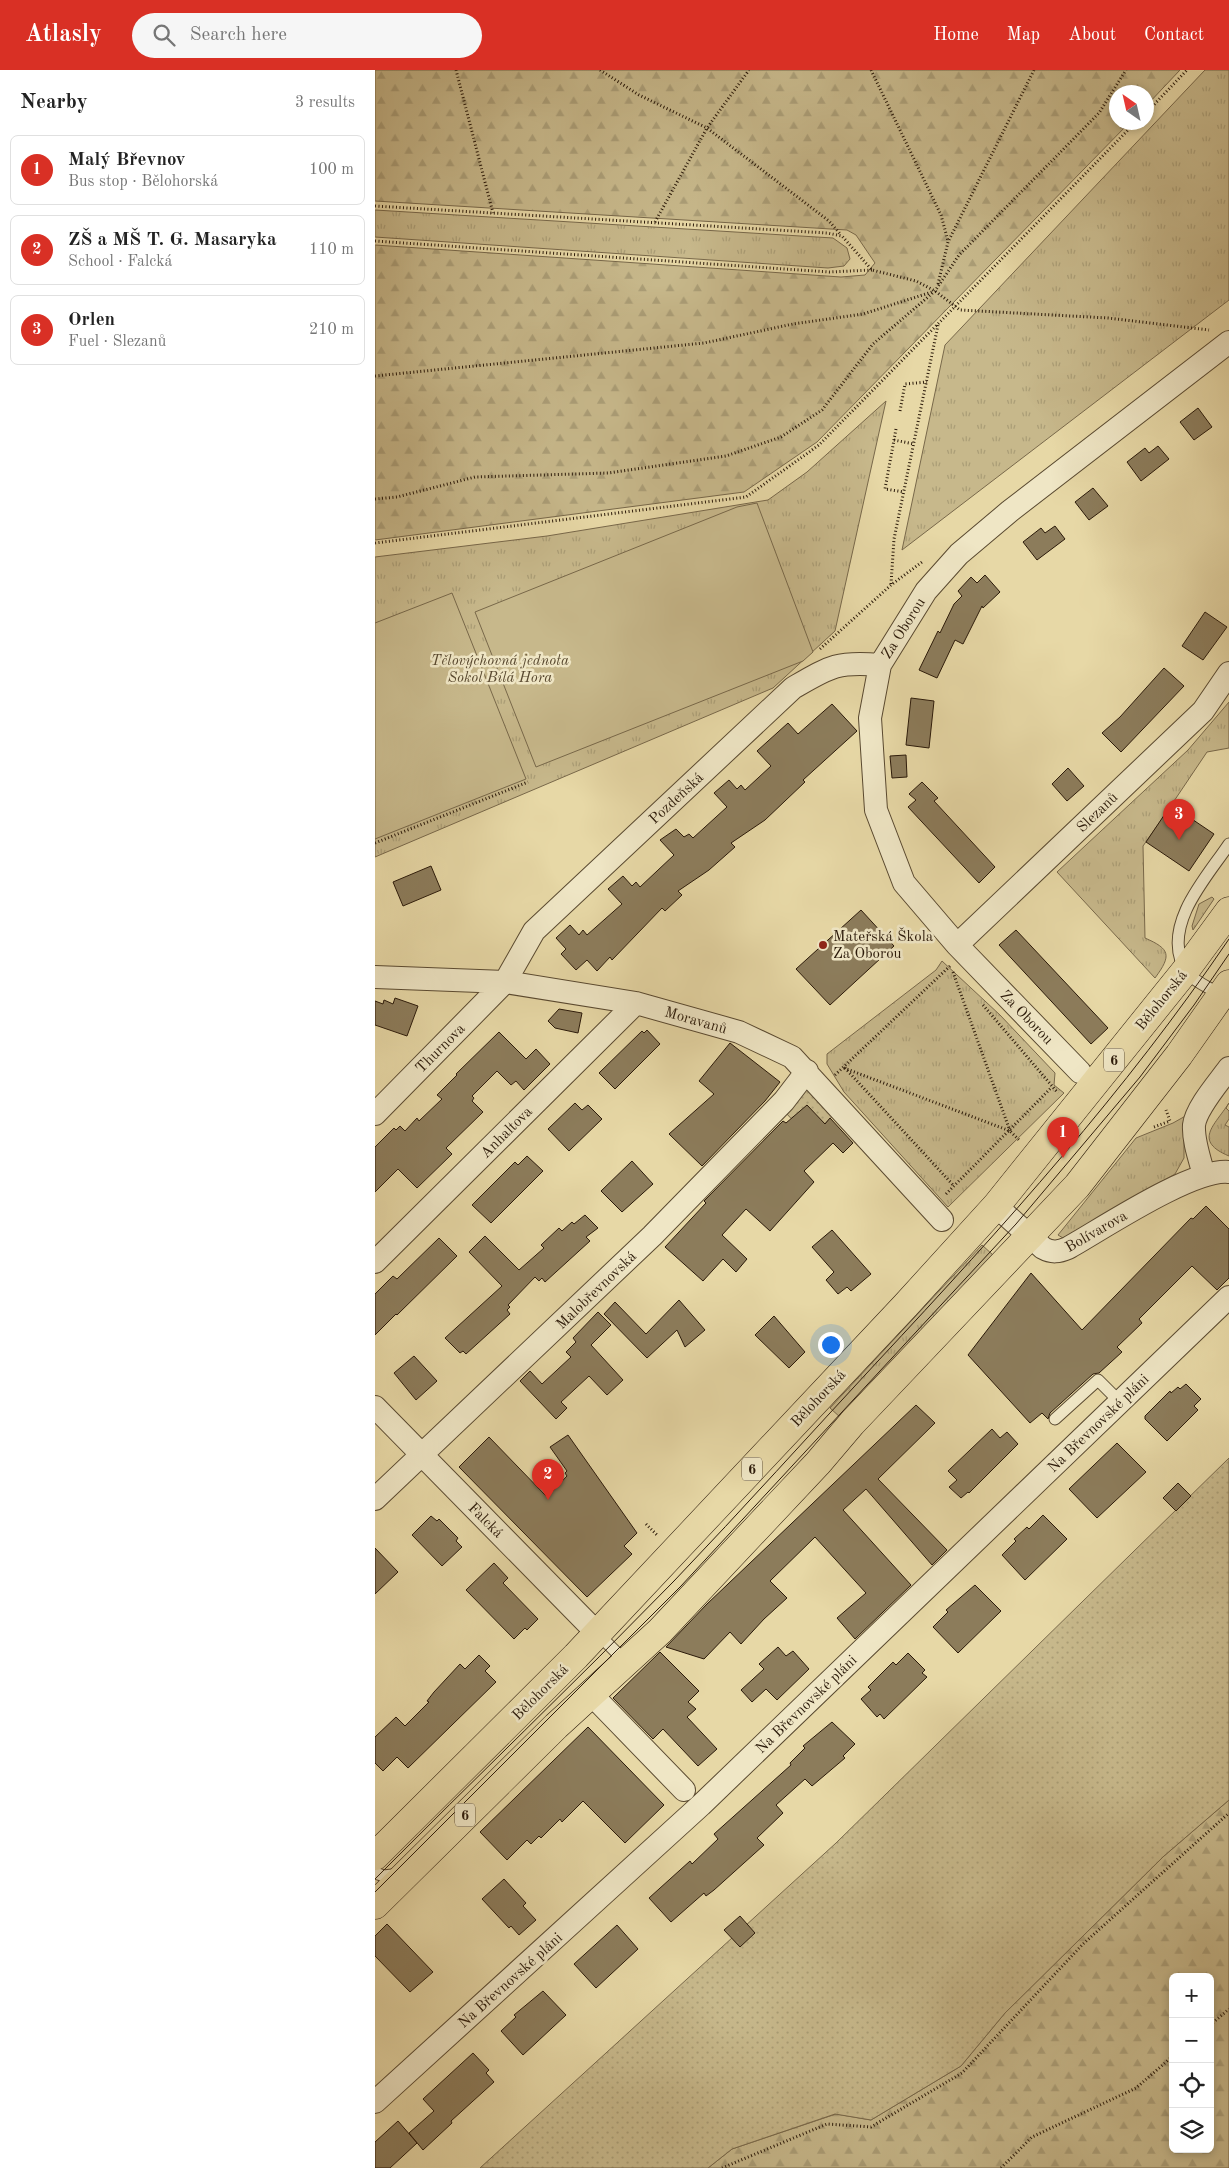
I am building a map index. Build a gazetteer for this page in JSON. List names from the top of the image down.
{
  "streets": {
    "main road": ["Bělohorská", "6"],
    "street": [
      "Za Oborou",
      "Pozdeňská",
      "Slezanů",
      "Moravanů",
      "Thurnova",
      "Anhaltova",
      "Bolívarova",
      "Malobřevnovská",
      "Na Břevnovské pláni",
      "Falcká"
    ]
  },
  "crossings": [
    ["Za Oborou", "Pozdeňská"],
    ["Za Oborou", "Slezanů"],
    ["Pozdeňská", "Moravanů"],
    ["Pozdeňská", "Thurnova"],
    ["Bělohorská", "Bolívarova"],
    ["Bělohorská", "Falcká"],
    ["Moravanů", "Thurnova"],
    ["Moravanů", "Anhaltova"],
    ["Moravanů", "Malobřevnovská"],
    ["6", "Bolívarova"],
    ["Malobřevnovská", "Falcká"]
  ],
  "parks": ["Tělovýchovná jednota Sokol Bílá Hora"],
  "places": ["Mateřská Škola Za Oborou"],
  "north": "top left",
  "page": {
    "header": "Atlasly",
    "search": "Search here",
    "nav": [
      "Home",
      "Map",
      "About",
      "Contact"
    ],
    "heading": ["Nearby", "3 results"],
    "list": [
      {
        "mark": "1",
        "name": "Malý Břevnov",
        "note": "Bus stop · Bělohorská",
        "value": "100 m"
      },
      {
        "mark": "2",
        "name": "ZŠ a MŠ T. G. Masaryka",
        "note": "School · Falcká",
        "value": "110 m"
      },
      {
        "mark": "3",
        "name": "Orlen",
        "note": "Fuel · Slezanů",
        "value": "210 m"
      }
    ],
    "pins": ["3", "1", "2"],
    "map_buttons": ["+", "−"]
  }
}
